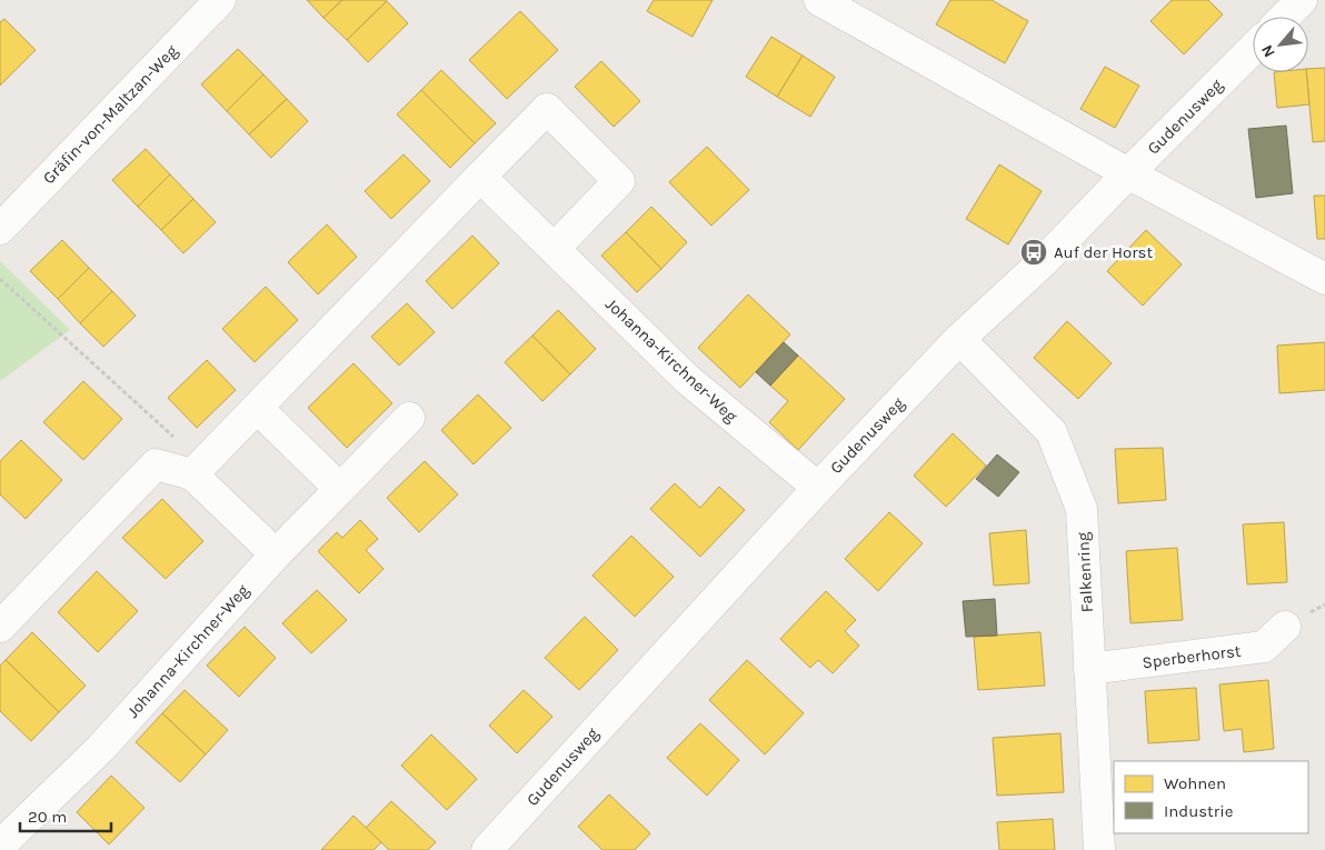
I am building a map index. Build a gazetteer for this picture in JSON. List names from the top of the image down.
{
  "streets": {
    "street": [
      "Gräfin-von-Maltzan-Weg",
      "Gudenusweg",
      "Johanna-Kirchner-Weg",
      "Falkenring",
      "Sperberhorst"
    ]
  },
  "crossings": [
    ["Gudenusweg", "Johanna-Kirchner-Weg"],
    ["Gudenusweg", "Falkenring"],
    ["Falkenring", "Sperberhorst"]
  ],
  "places": {
    "bus stop": ["Auf der Horst"]
  },
  "legend": ["Wohnen", "Industrie"],
  "scale_bar": "20 m",
  "north": "bottom left"
}
